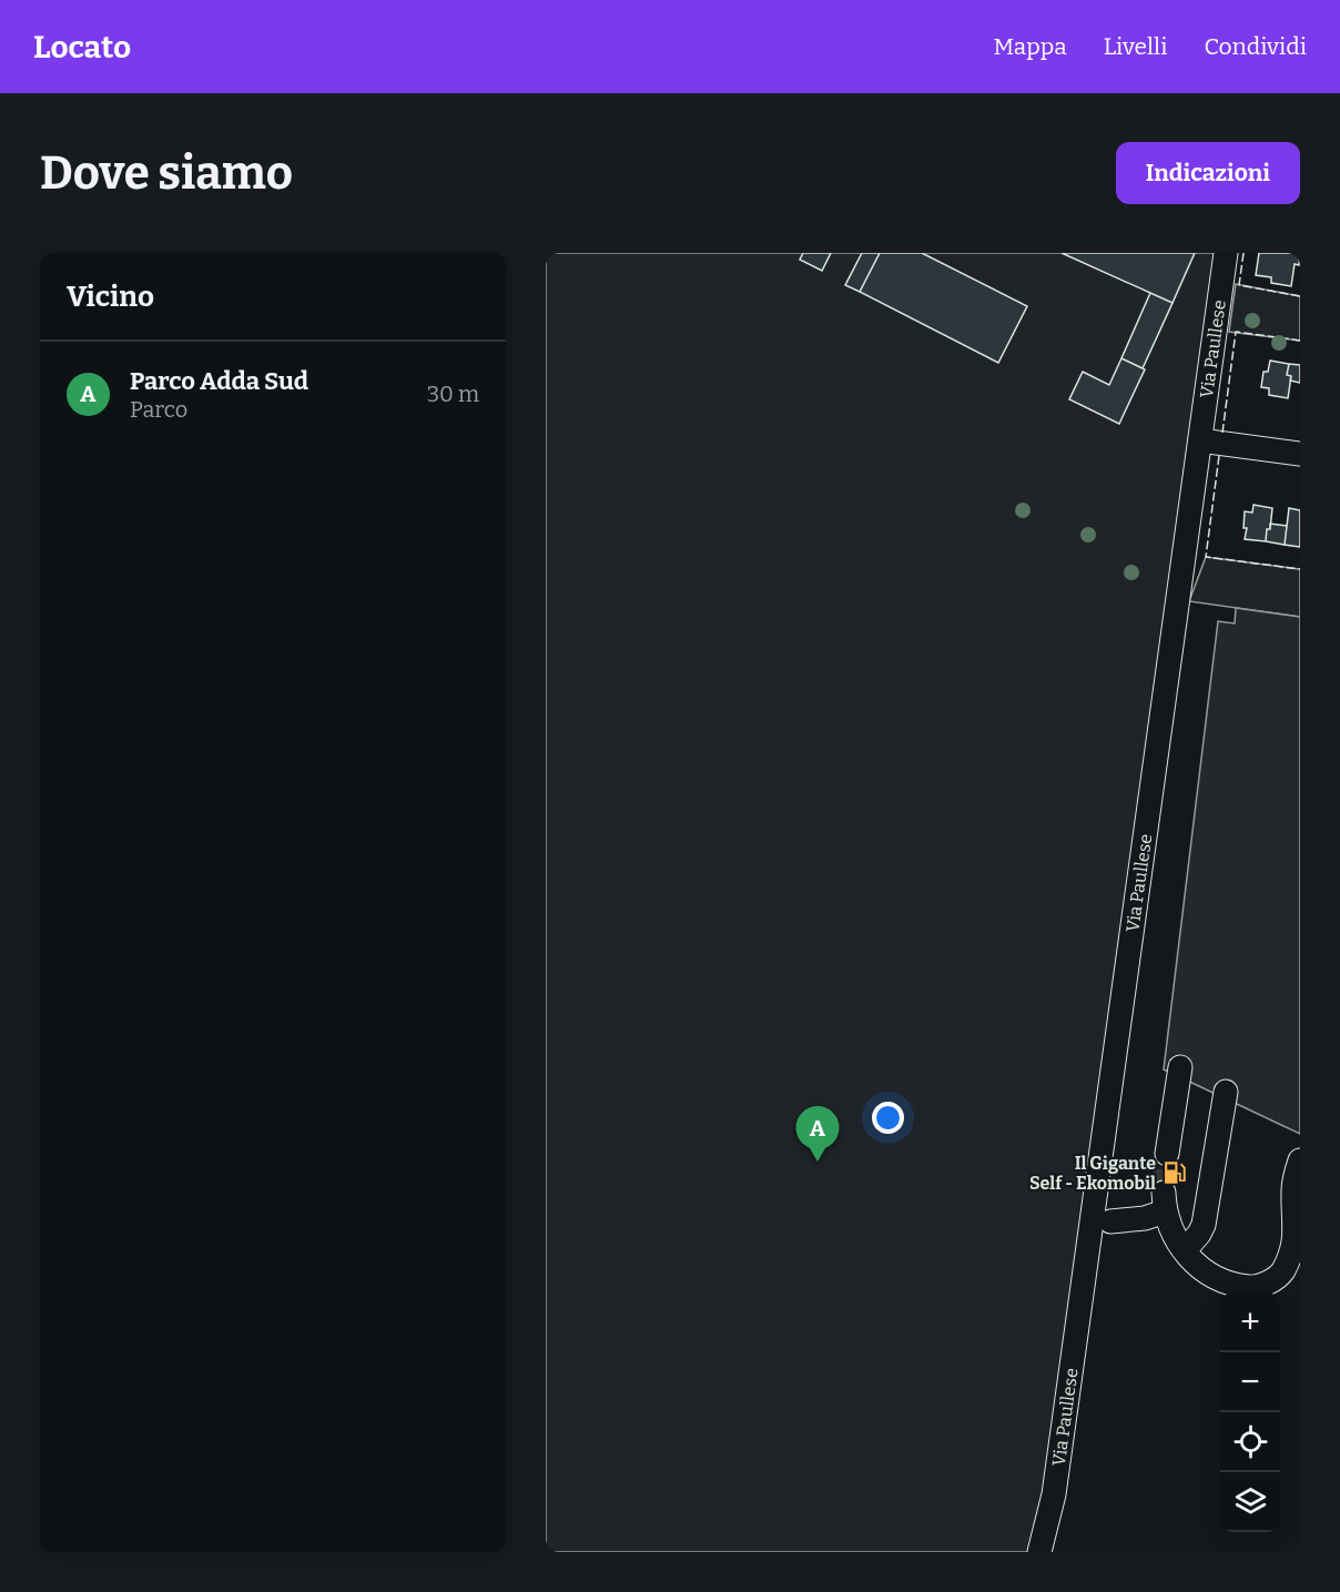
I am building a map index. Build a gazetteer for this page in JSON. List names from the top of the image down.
{
  "streets": {
    "street": ["Via Paullese"]
  },
  "places": {
    "fuel station": ["Il Gigante Self - Ekomobil"]
  },
  "page": {
    "header": "Locato",
    "nav": ["Mappa", "Livelli", "Condividi"],
    "buttons": "Indicazioni",
    "title": "Dove siamo",
    "heading": "Vicino",
    "list": [
      {
        "mark": "A",
        "name": "Parco Adda Sud",
        "note": "Parco",
        "value": "30 m"
      }
    ],
    "pins": "A",
    "map_buttons": ["+", "−"]
  }
}
